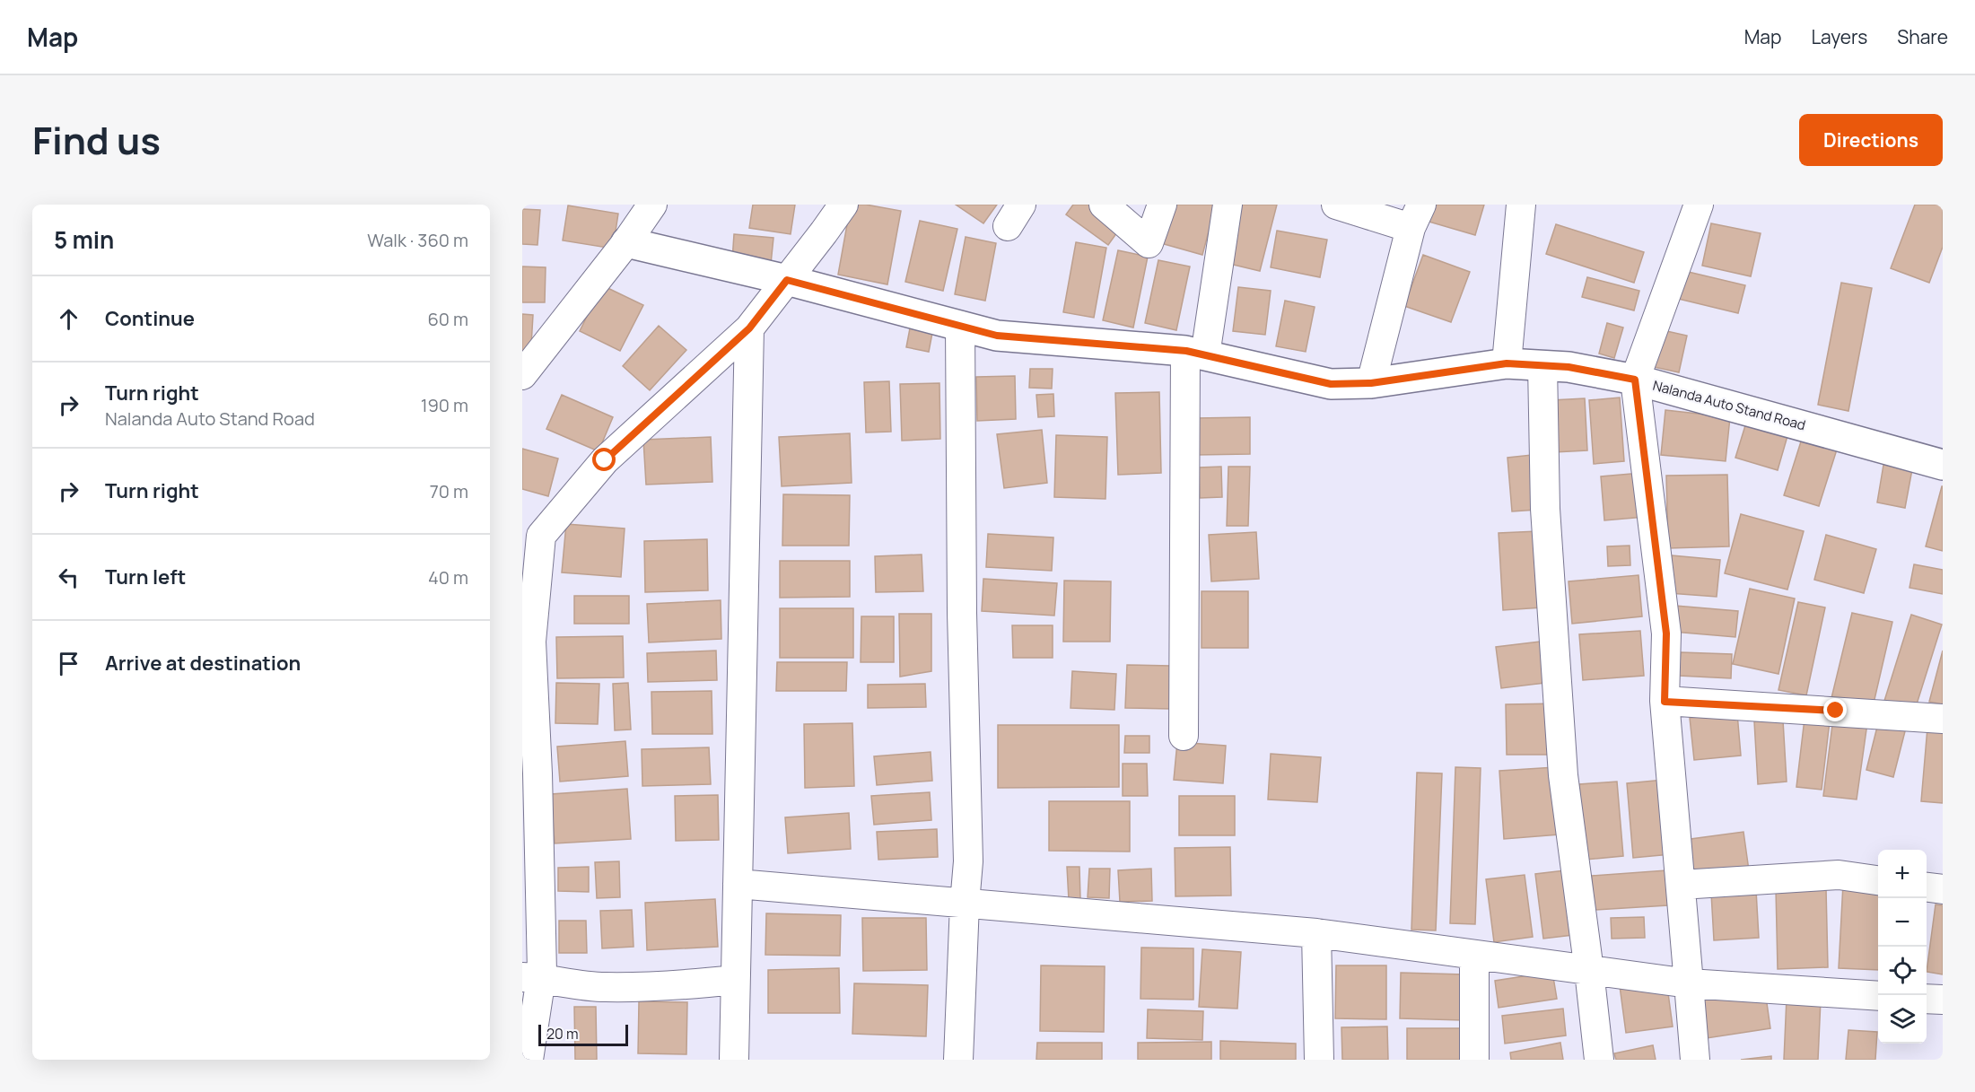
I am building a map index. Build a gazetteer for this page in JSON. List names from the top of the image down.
{
  "streets": {
    "street": ["Nalanda Auto Stand Road"]
  },
  "scale_bar": "20 m",
  "page": {
    "header": "Map",
    "nav": ["Map", "Layers", "Share"],
    "title": "Find us",
    "buttons": "Directions",
    "heading": ["5 min", "Walk · 360 m"],
    "list": [
      ["Continue", "60 m"],
      ["Turn right", "Nalanda Auto Stand Road", "190 m"],
      ["Turn right", "70 m"],
      ["Turn left", "40 m"],
      "Arrive at destination"
    ],
    "map_buttons": ["+", "−"],
    "scale": "20 m"
  }
}
